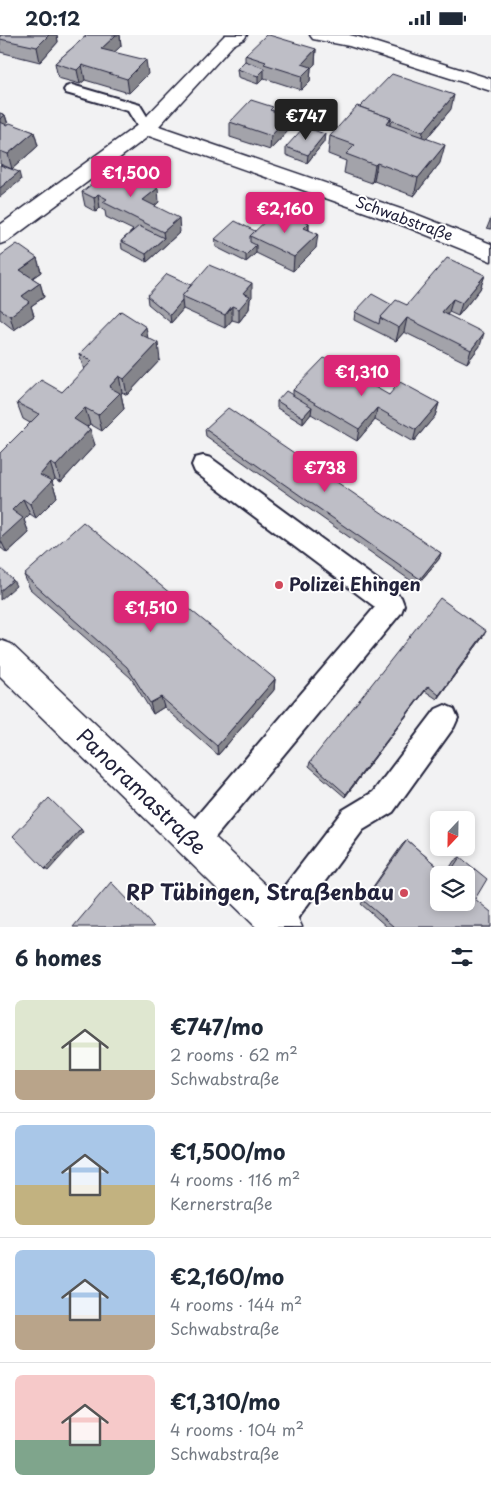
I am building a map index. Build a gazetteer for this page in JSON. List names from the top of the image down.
{
  "streets": {
    "street": ["Schwabstraße", "Panoramastraße"]
  },
  "places": ["Polizei Ehingen", "RP Tübingen, Straßenbau"],
  "north": "bottom",
  "page": {
    "status": "20:12",
    "price": [
      "€747",
      "€1,500",
      "€2,160",
      "€1,310",
      "€738",
      "€1,510"
    ],
    "heading": "6 homes",
    "list": [
      {
        "name": "€747/mo",
        "note": "2 rooms · 62 m² · Schwabstraße"
      },
      {
        "name": "€1,500/mo",
        "note": "4 rooms · 116 m² · Kernerstraße"
      },
      {
        "name": "€2,160/mo",
        "note": "4 rooms · 144 m² · Schwabstraße"
      },
      {
        "name": "€1,310/mo",
        "note": "4 rooms · 104 m² · Schwabstraße"
      }
    ]
  }
}
